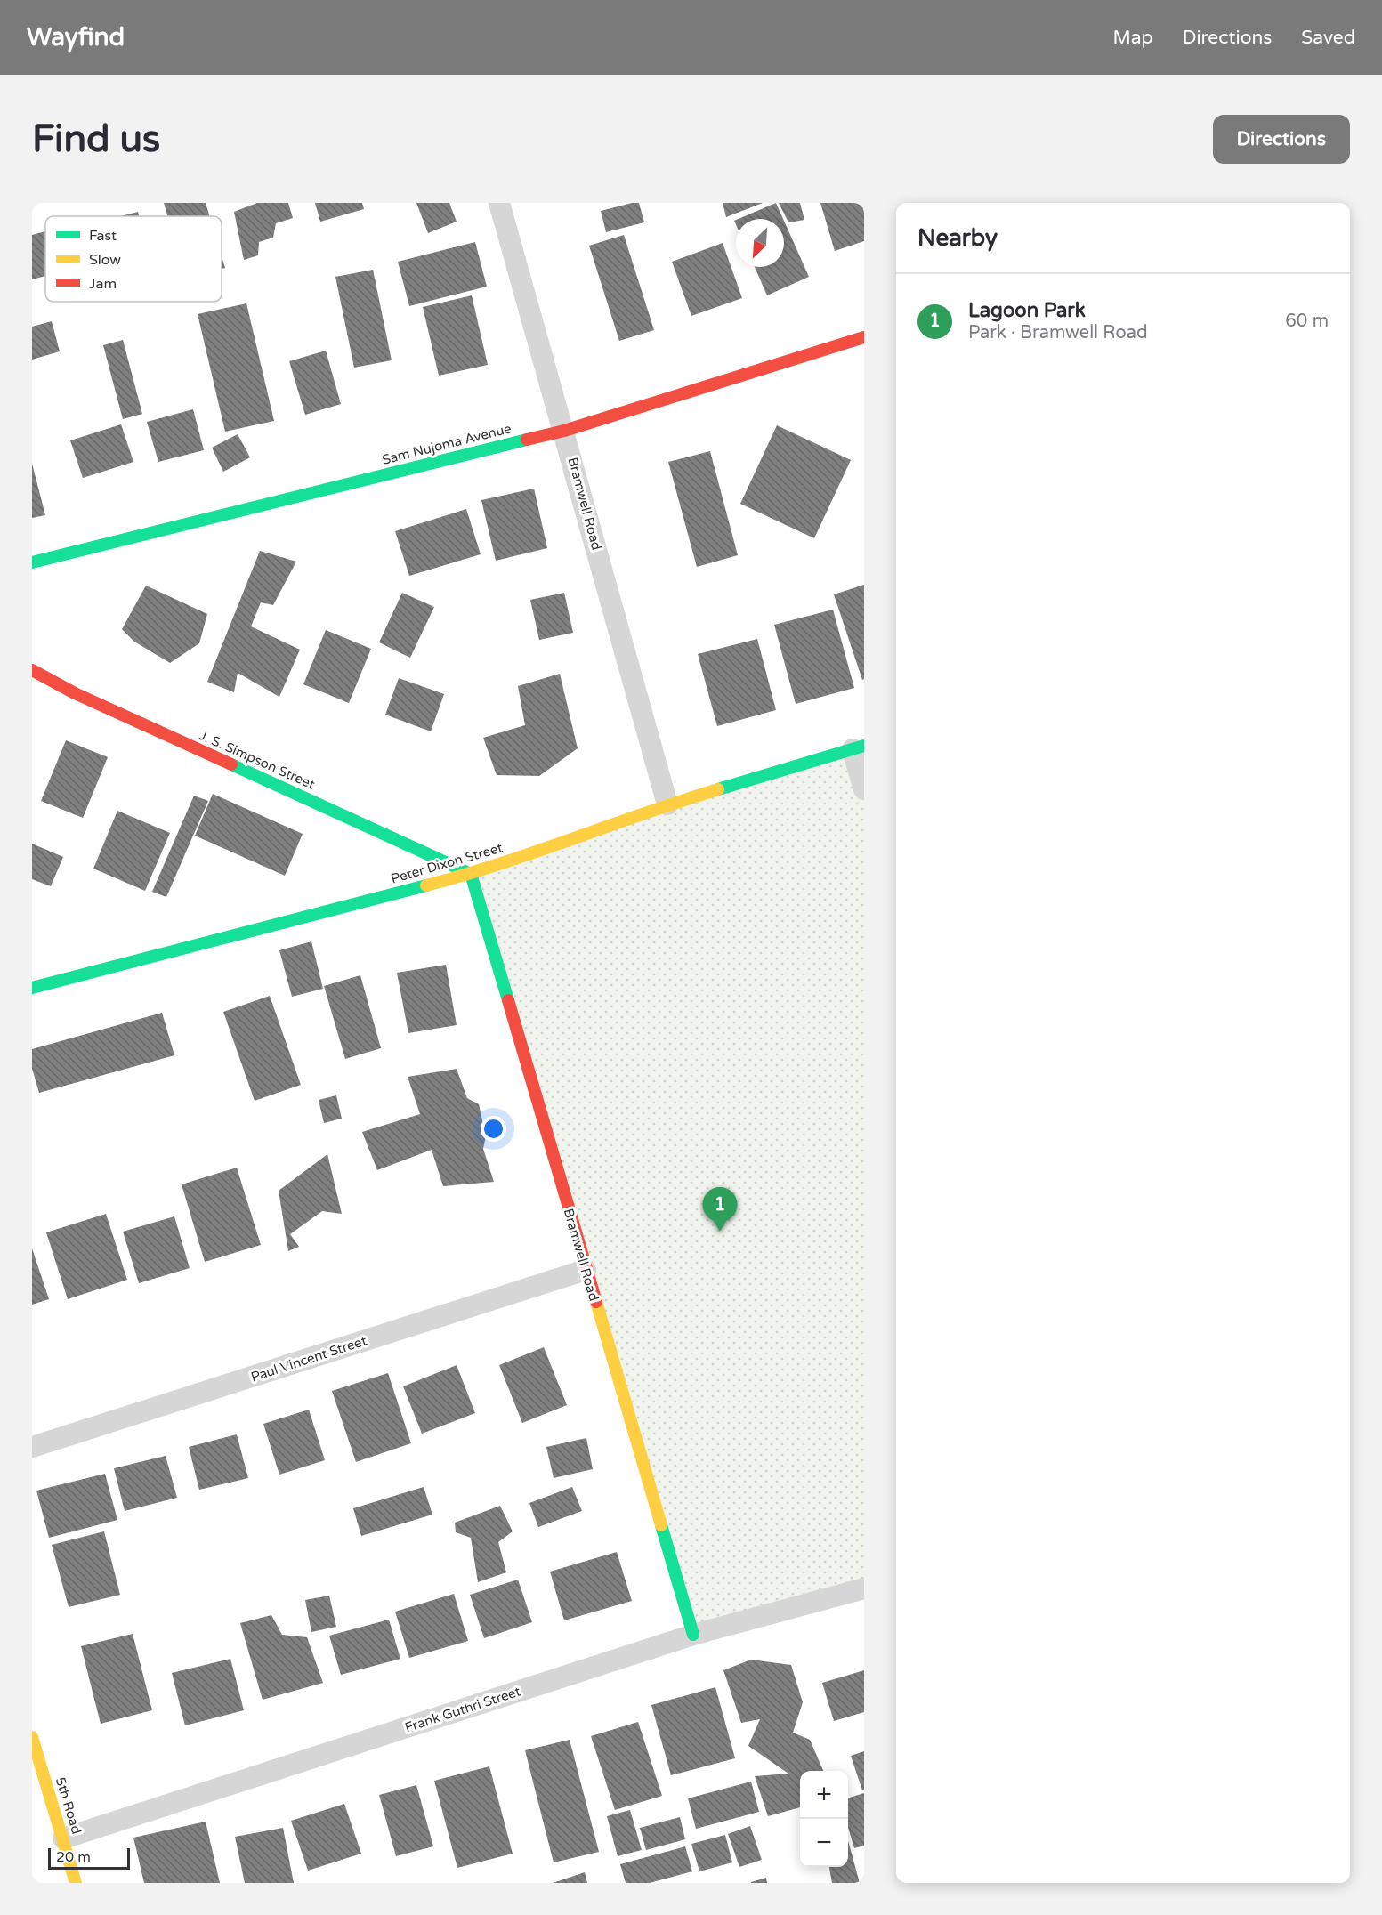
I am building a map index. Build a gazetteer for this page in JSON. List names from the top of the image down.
{
  "streets": {
    "street": [
      "Sam Nujoma Avenue",
      "Bramwell Road",
      "J. S. Simpson Street",
      "Peter Dixon Street",
      "Paul Vincent Street",
      "Frank Guthri Street",
      "5th Road"
    ]
  },
  "crossings": [
    ["Sam Nujoma Avenue", "Bramwell Road"],
    ["Bramwell Road", "J. S. Simpson Street"],
    ["Bramwell Road", "Peter Dixon Street"],
    ["Bramwell Road", "Paul Vincent Street"],
    ["Bramwell Road", "Frank Guthri Street"],
    ["J. S. Simpson Street", "Peter Dixon Street"],
    ["Frank Guthri Street", "5th Road"]
  ],
  "legend": ["Fast", "Slow", "Jam"],
  "scale_bar": "20 m",
  "north": "bottom left",
  "page": {
    "header": "Wayfind",
    "nav": ["Map", "Directions", "Saved"],
    "buttons": "Directions",
    "title": "Find us",
    "heading": "Nearby",
    "list": [
      {
        "mark": "1",
        "name": "Lagoon Park",
        "note": "Park · Bramwell Road",
        "value": "60 m"
      }
    ],
    "pins": "1",
    "map_buttons": ["+", "−"],
    "scale": "20 m"
  }
}
